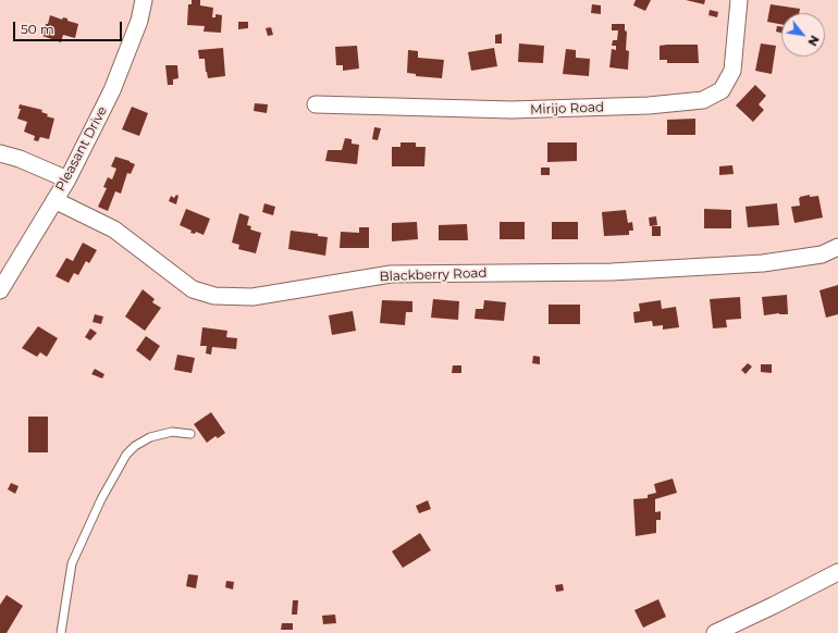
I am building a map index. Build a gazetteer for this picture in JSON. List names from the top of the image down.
{
  "streets": {
    "street": ["Mirijo Road", "Pleasant Drive", "Blackberry Road"]
  },
  "crossings": [
    ["Pleasant Drive", "Blackberry Road"]
  ],
  "scale_bar": "50 m",
  "north": "bottom right"
}
